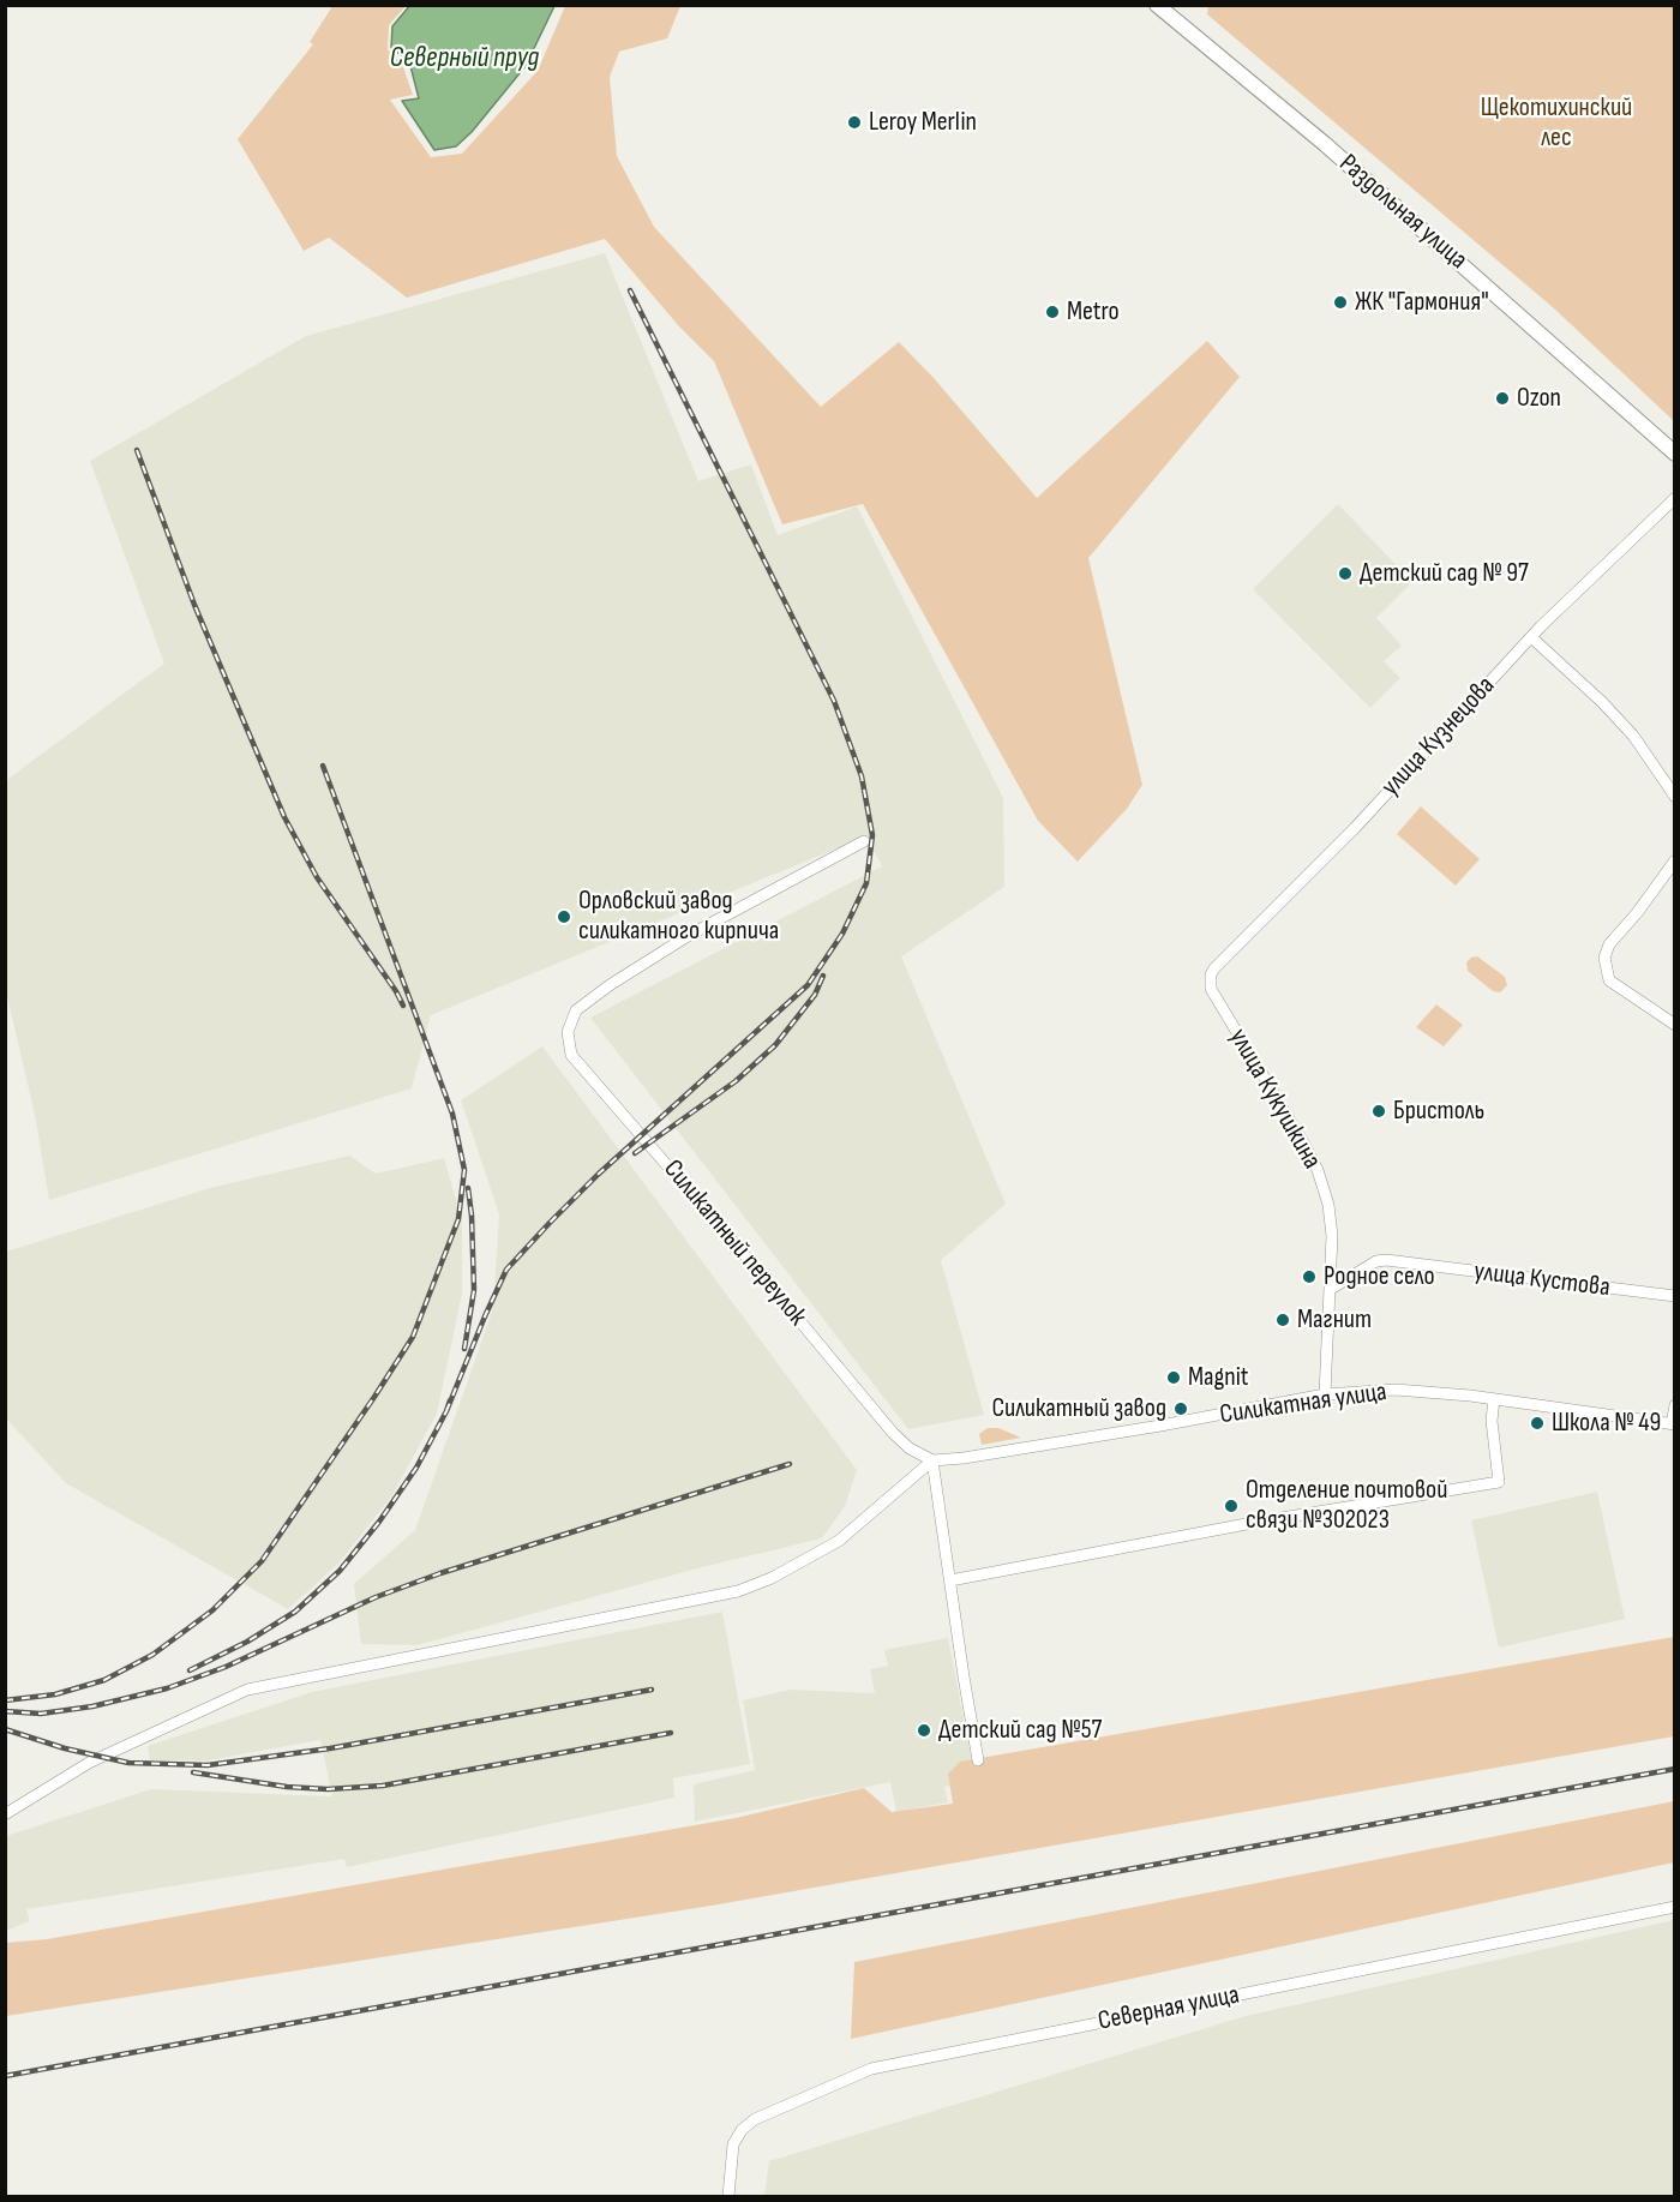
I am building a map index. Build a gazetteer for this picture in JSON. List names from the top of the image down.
{
  "streets": {
    "main road": ["Раздольная улица"],
    "street": [
      "улица Кузнецова",
      "улица Кукушкина",
      "Силикатный переулок",
      "улица Кустова",
      "Силикатная улица",
      "Северная улица"
    ]
  },
  "crossings": [
    ["улица Кузнецова", "улица Кукушкина"],
    ["улица Кукушкина", "улица Кустова"],
    ["улица Кукушкина", "Силикатная улица"],
    ["Силикатный переулок", "Силикатная улица"]
  ],
  "water": ["Северный пруд"],
  "parks": ["Щекотихинский лес"],
  "places": [
    "Leroy Merlin",
    "ЖК \"Гармония\"",
    "Metro",
    "Ozon",
    "Детский сад № 97",
    "Орловский завод силикатного кирпича",
    "Бристоль",
    "Родное село",
    "Магнит",
    "Magnit",
    "Силикатный завод",
    "Школа № 49",
    "Отделение почтовой связи №302023",
    "Детский сад №57"
  ]
}
